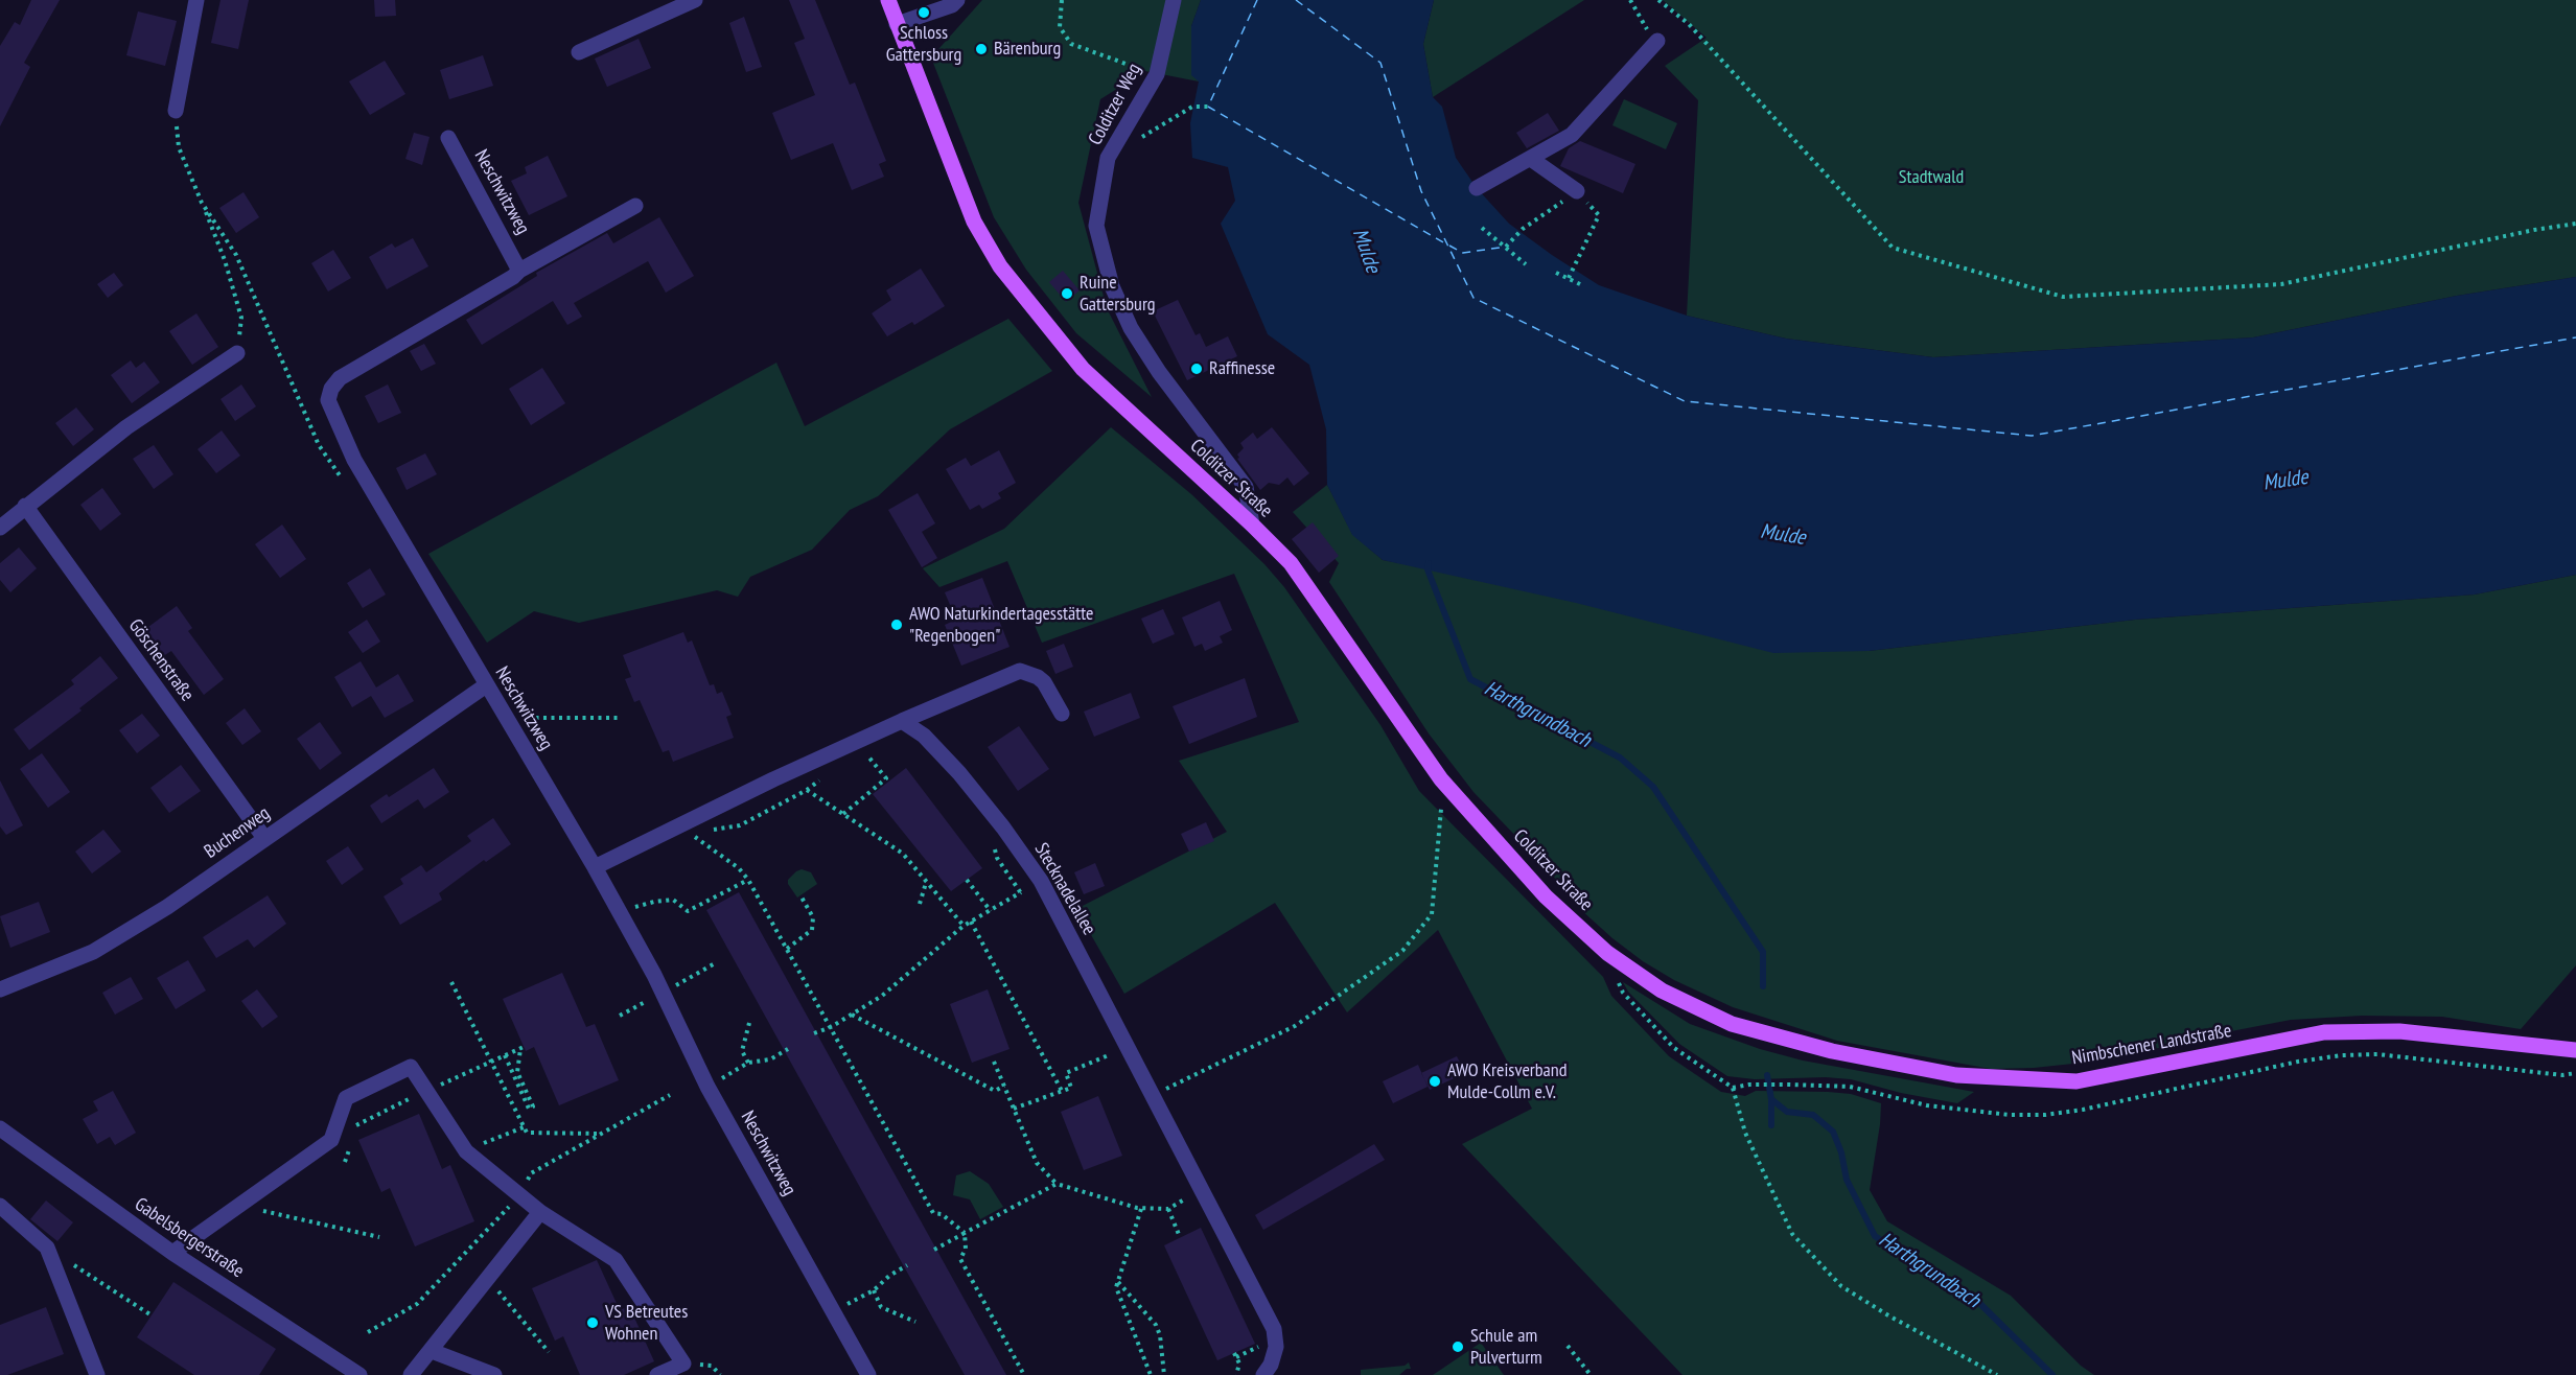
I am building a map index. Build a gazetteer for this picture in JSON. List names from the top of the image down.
{
  "streets": {
    "main road": ["Colditzer Straße", "Nimbschener Landstraße"],
    "street": [
      "Colditzer Weg",
      "Neschwitzweg",
      "Göschenstraße",
      "Buchenweg",
      "Stecknadelallee",
      "Gabelsbergerstraße"
    ]
  },
  "crossings": [
    ["Colditzer Weg", "Colditzer Straße"],
    ["Neschwitzweg", "Buchenweg"],
    ["Colditzer Straße", "Nimbschener Landstraße"],
    ["Göschenstraße", "Buchenweg"]
  ],
  "water": ["Mulde", "Harthgrundbach"],
  "parks": ["Stadtwald"],
  "places": [
    "Schloss Gattersburg",
    "Bärenburg",
    "Ruine Gattersburg",
    "Raffinesse",
    "AWO Naturkindertagesstätte \"Regenbogen\"",
    "AWO Kreisverband Mulde-Collm e.V.",
    "VS Betreutes Wohnen",
    "Schule am Pulverturm"
  ]
}
